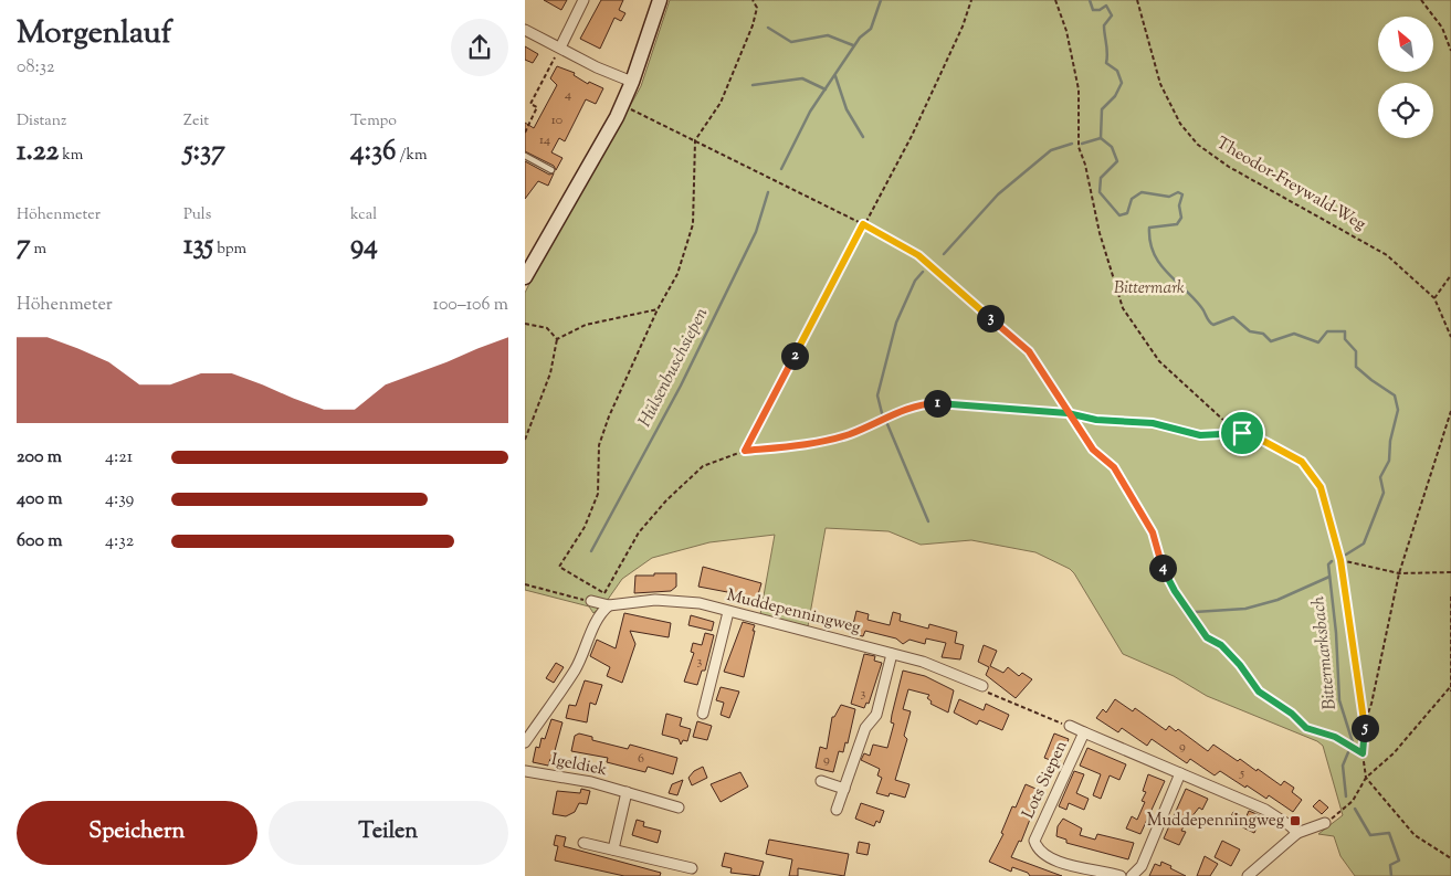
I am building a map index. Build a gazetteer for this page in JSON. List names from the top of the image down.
{
  "streets": {
    "street": ["Muddepenningweg", "Igeldiek", "Lots Siepen"],
    "path": ["Theodor-Freywald-Weg"]
  },
  "water": ["Hülsenbuschsiepen", "Bittermarksbach"],
  "parks": ["Bittermark"],
  "places": {
    "transit": ["Muddepenningweg"]
  },
  "house_numbers": [
    "4",
    "10",
    "14",
    "3",
    "3",
    "9",
    "6",
    "9",
    "5"
  ],
  "north": "top left",
  "page": {
    "heading": ["Morgenlauf", "08:32"],
    "stats": [
      ["Distanz", "1.22 km"],
      ["Zeit", "5:37"],
      ["Tempo", "4:36 /km"],
      ["Höhenmeter", "7 m"],
      ["Puls", "135 bpm"],
      ["kcal", "94"]
    ],
    "chart": ["Höhenmeter", "100–106 m"],
    "pins": [
      "3",
      "2",
      "1",
      "4",
      "5"
    ],
    "list": [
      {
        "name": "200 m",
        "note": "4:21"
      },
      {
        "name": "400 m",
        "note": "4:39"
      },
      {
        "name": "600 m",
        "note": "4:32"
      }
    ],
    "buttons": ["Speichern", "Teilen"]
  }
}
